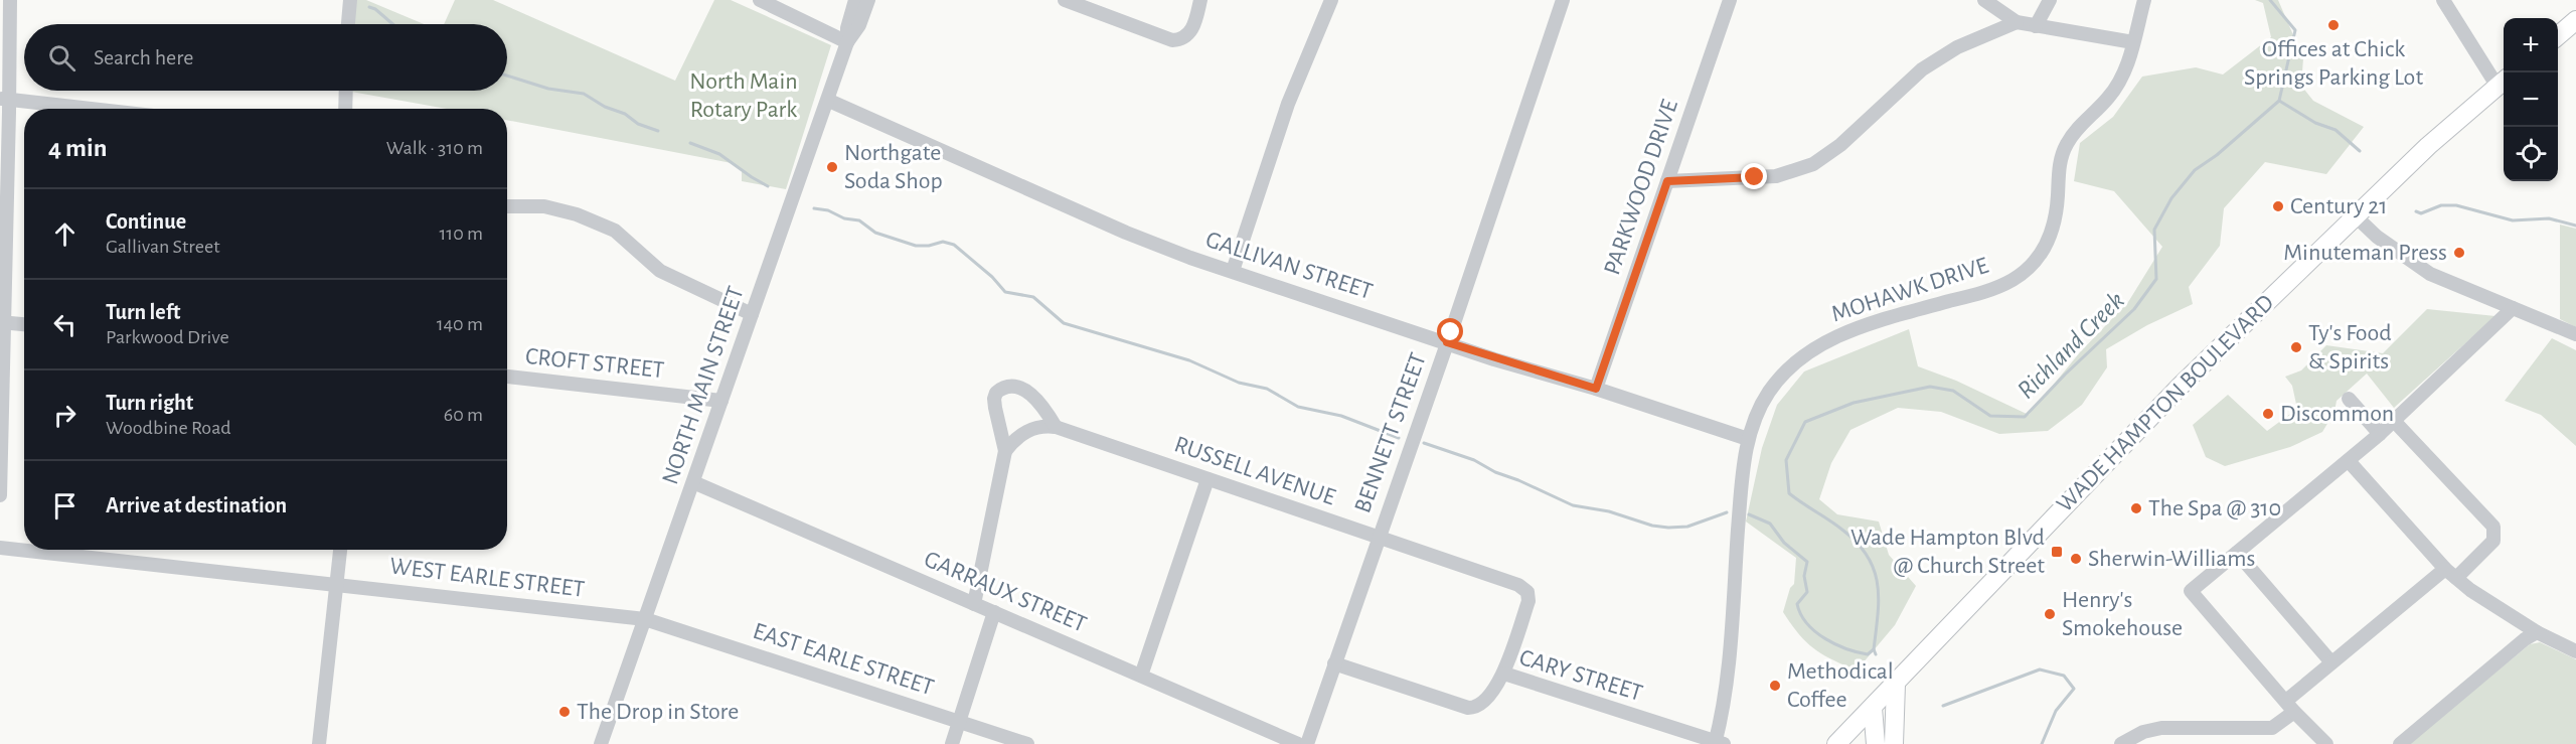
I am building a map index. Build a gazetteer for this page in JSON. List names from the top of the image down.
{
  "streets": {
    "main road": ["WADE HAMPTON BOULEVARD"],
    "street": [
      "PARKWOOD DRIVE",
      "GALLIVAN STREET",
      "MOHAWK DRIVE",
      "CROFT STREET",
      "NORTH MAIN STREET",
      "BENNETT STREET",
      "RUSSELL AVENUE",
      "WEST EARLE STREET",
      "GARRAUX STREET",
      "EAST EARLE STREET",
      "CARY STREET"
    ]
  },
  "crossings": [
    ["PARKWOOD DRIVE", "GALLIVAN STREET"],
    ["GALLIVAN STREET", "MOHAWK DRIVE"],
    ["GALLIVAN STREET", "NORTH MAIN STREET"],
    ["GALLIVAN STREET", "BENNETT STREET"],
    ["MOHAWK DRIVE", "CARY STREET"],
    ["CROFT STREET", "NORTH MAIN STREET"],
    ["NORTH MAIN STREET", "WEST EARLE STREET"],
    ["NORTH MAIN STREET", "GARRAUX STREET"],
    ["NORTH MAIN STREET", "EAST EARLE STREET"],
    ["BENNETT STREET", "RUSSELL AVENUE"],
    ["BENNETT STREET", "CARY STREET"],
    ["RUSSELL AVENUE", "CARY STREET"],
    ["WEST EARLE STREET", "EAST EARLE STREET"]
  ],
  "water": ["Richland Creek"],
  "parks": ["North Main Rotary Park"],
  "places": {
    "other": [
      "Offices at Chick Springs Parking Lot",
      "Northgate Soda Shop",
      "Century 21",
      "Minuteman Press",
      "Ty's Food & Spirits",
      "Discommon",
      "The Spa @ 310",
      "Sherwin-Williams",
      "Henry's Smokehouse",
      "Methodical Coffee",
      "The Drop in Store"
    ],
    "transit": ["Wade Hampton Blvd @ Church Street"]
  },
  "page": {
    "map_buttons": ["+", "−"],
    "search": "Search here",
    "heading": ["4 min", "Walk · 310 m"],
    "list": [
      ["Continue", "Gallivan Street", "110 m"],
      ["Turn left", "Parkwood Drive", "140 m"],
      ["Turn right", "Woodbine Road", "60 m"],
      "Arrive at destination"
    ]
  }
}
